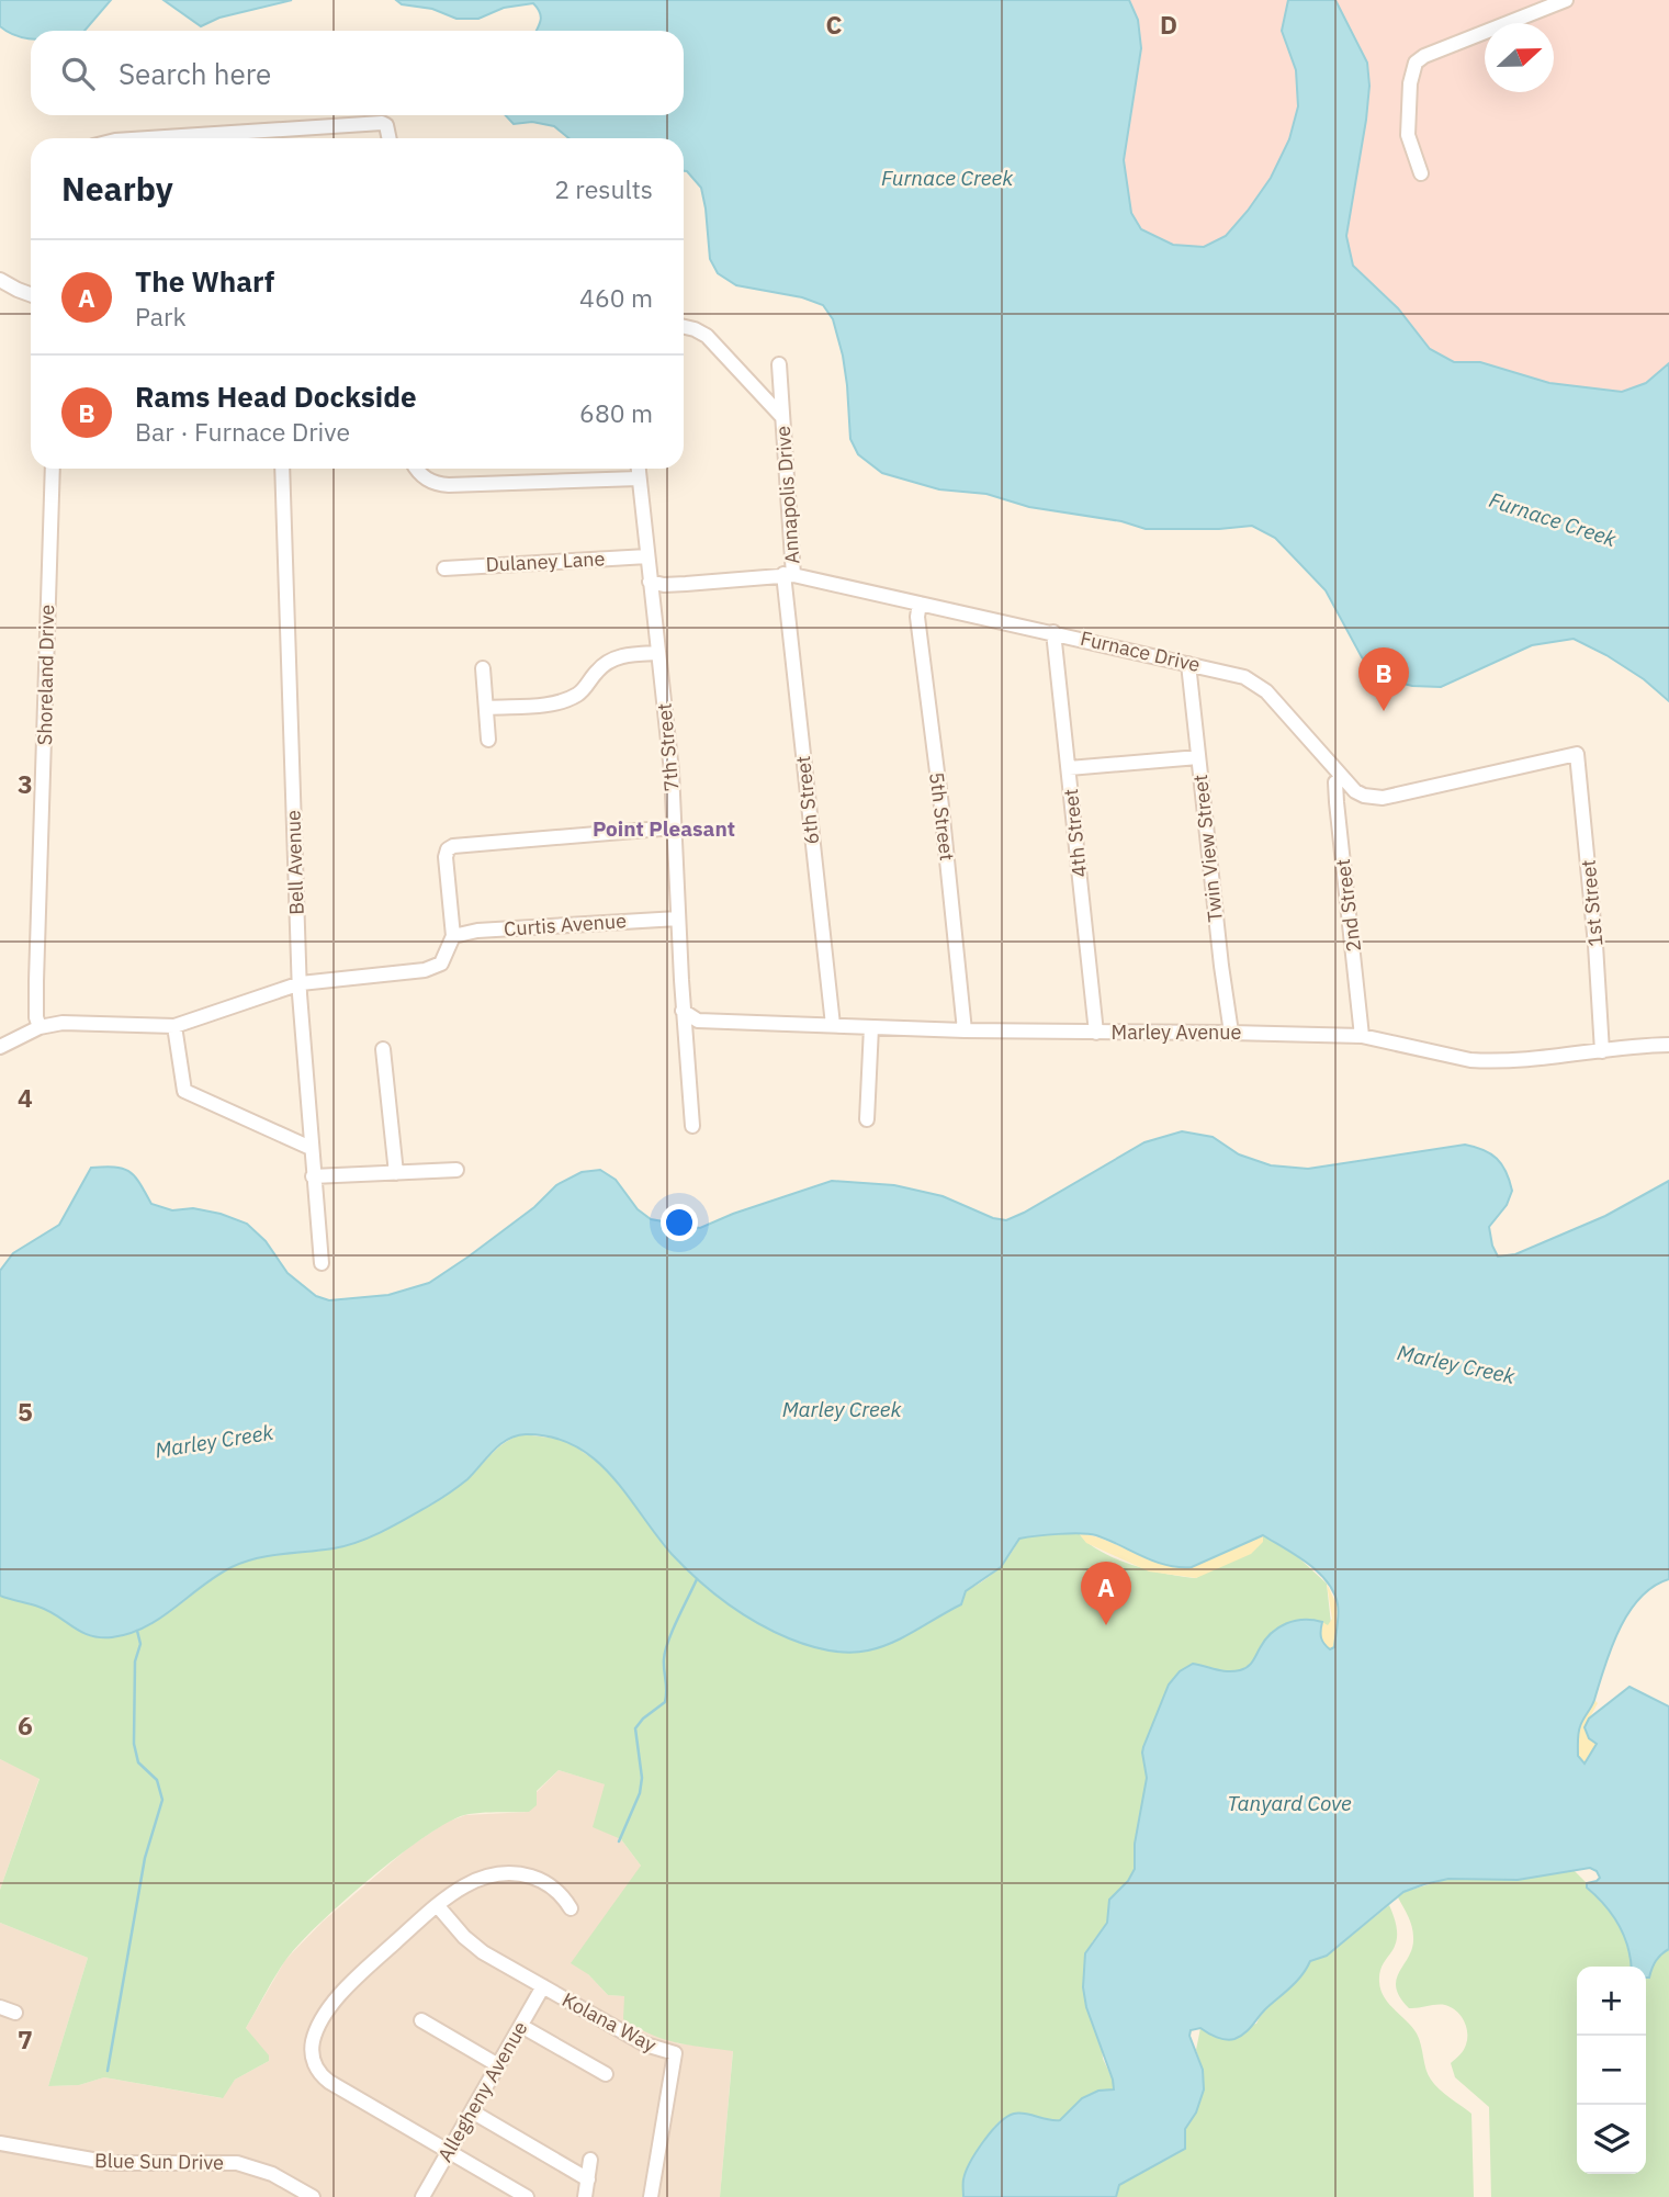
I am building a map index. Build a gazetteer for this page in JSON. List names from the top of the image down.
{
  "streets": {
    "street": [
      "Annapolis Drive",
      "Dulaney Lane",
      "Furnace Drive",
      "Shoreland Drive",
      "7th Street",
      "6th Street",
      "5th Street",
      "4th Street",
      "Twin View Street",
      "Bell Avenue",
      "1st Street",
      "2nd Street",
      "Curtis Avenue",
      "Marley Avenue",
      "Kolana Way",
      "Allegheny Avenue",
      "Blue Sun Drive"
    ]
  },
  "crossings": [
    ["Annapolis Drive", "Furnace Drive"],
    ["Annapolis Drive", "6th Street"],
    ["Dulaney Lane", "7th Street"],
    ["Furnace Drive", "7th Street"],
    ["Furnace Drive", "6th Street"],
    ["Furnace Drive", "5th Street"],
    ["Furnace Drive", "4th Street"],
    ["Furnace Drive", "Twin View Street"],
    ["Furnace Drive", "1st Street"],
    ["Furnace Drive", "2nd Street"],
    ["7th Street", "Curtis Avenue"],
    ["7th Street", "Marley Avenue"],
    ["6th Street", "Marley Avenue"],
    ["5th Street", "Marley Avenue"],
    ["4th Street", "Marley Avenue"],
    ["Twin View Street", "Marley Avenue"],
    ["1st Street", "Marley Avenue"],
    ["2nd Street", "Marley Avenue"],
    ["Kolana Way", "Allegheny Avenue"]
  ],
  "districts": ["Point Pleasant"],
  "water": ["Furnace Creek", "Marley Creek", "Tanyard Cove"],
  "north": "right",
  "page": {
    "search": "Search here",
    "heading": ["Nearby", "2 results"],
    "list": [
      {
        "mark": "A",
        "name": "The Wharf",
        "note": "Park",
        "value": "460 m"
      },
      {
        "mark": "B",
        "name": "Rams Head Dockside",
        "note": "Bar · Furnace Drive",
        "value": "680 m"
      }
    ],
    "pins": ["B", "A"],
    "map_buttons": ["+", "−"]
  },
  "grid": {
    "columns": ["C", "D"],
    "rows": [
      "3",
      "4",
      "5",
      "6",
      "7"
    ]
  }
}
